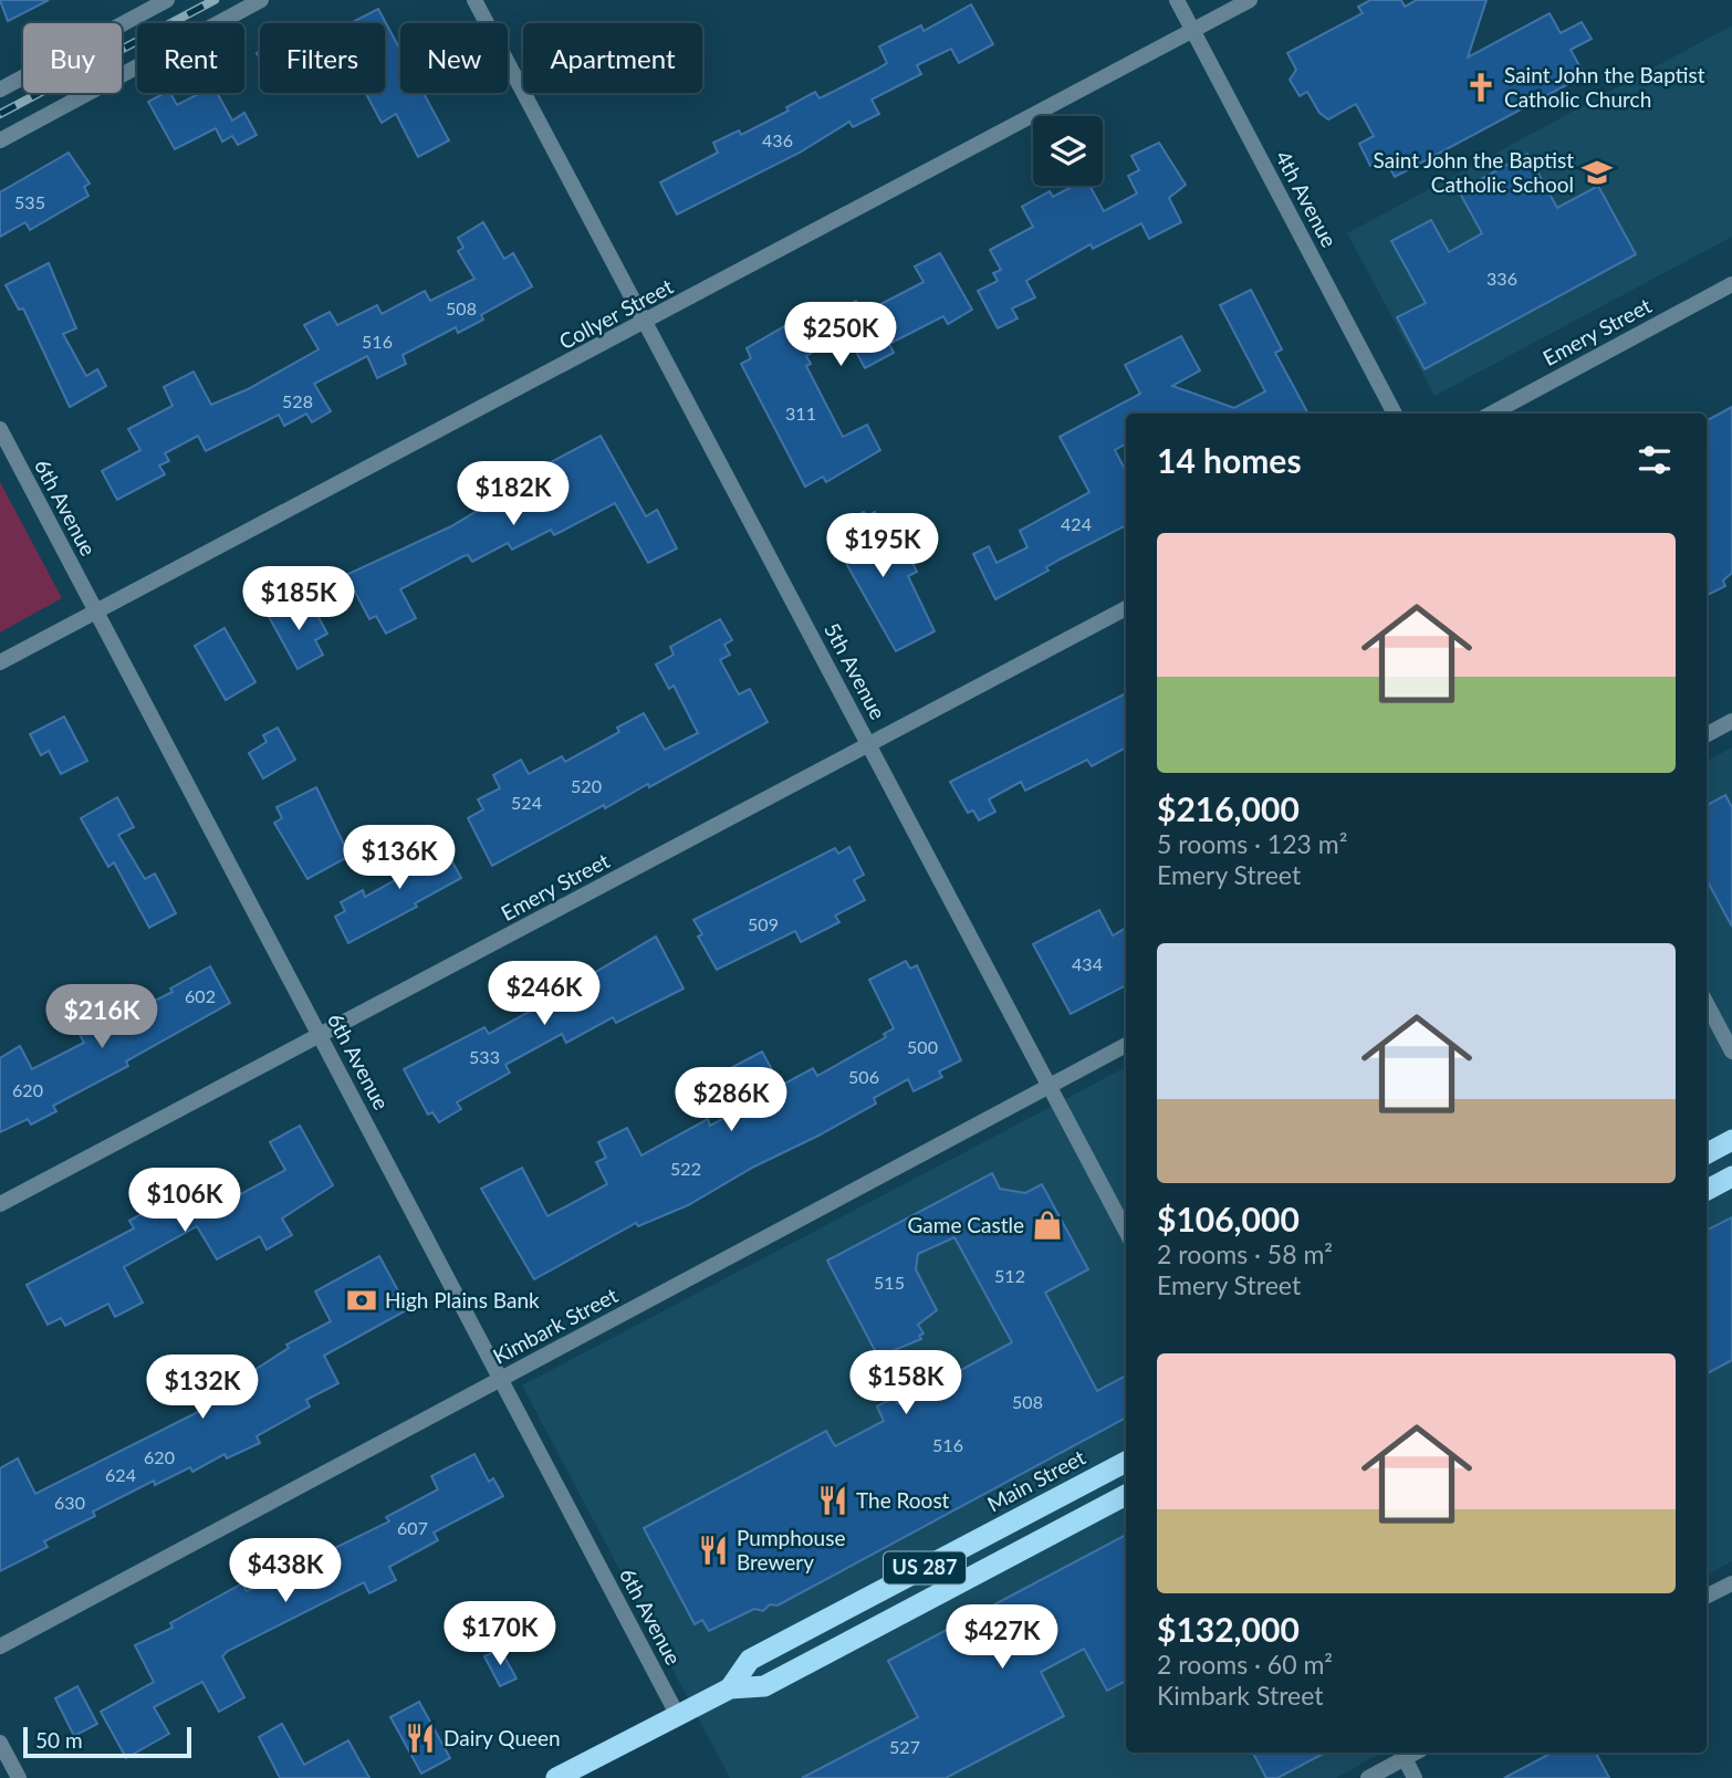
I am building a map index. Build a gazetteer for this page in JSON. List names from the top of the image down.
{
  "streets": {
    "highway": ["Main Street", "US 287"],
    "street": [
      "4th Avenue",
      "Collyer Street",
      "Emery Street",
      "6th Avenue",
      "5th Avenue",
      "Kimbark Street"
    ]
  },
  "crossings": [
    ["4th Avenue", "Collyer Street"],
    ["Collyer Street", "6th Avenue"],
    ["Collyer Street", "5th Avenue"],
    ["Emery Street", "6th Avenue"],
    ["Emery Street", "5th Avenue"],
    ["6th Avenue", "Kimbark Street"],
    ["6th Avenue", "Main Street"],
    ["5th Avenue", "Kimbark Street"]
  ],
  "places": {
    "church": ["Saint John the Baptist Catholic Church"],
    "school or university": ["Saint John the Baptist Catholic School"],
    "shop": ["Game Castle"],
    "bank": ["High Plains Bank"],
    "restaurant": ["The Roost", "Pumphouse Brewery", "Dairy Queen"]
  },
  "house_numbers": [
    "436",
    "535",
    "336",
    "508",
    "516",
    "528",
    "311",
    "424",
    "520",
    "524",
    "509",
    "434",
    "602",
    "500",
    "533",
    "506",
    "620",
    "522",
    "512",
    "515",
    "508",
    "516",
    "620",
    "624",
    "630",
    "607",
    "527"
  ],
  "scale_bar": "50 m",
  "page": {
    "chip": [
      "Buy",
      "Rent",
      "Filters",
      "New",
      "Apartment"
    ],
    "price": [
      "$250K",
      "$182K",
      "$195K",
      "$185K",
      "$136K",
      "$246K",
      "$216K",
      "$286K",
      "$106K",
      "$158K",
      "$132K",
      "$438K",
      "$170K",
      "$427K"
    ],
    "heading": "14 homes",
    "list": [
      {
        "name": "$216,000",
        "note": "5 rooms · 123 m² · Emery Street"
      },
      {
        "name": "$106,000",
        "note": "2 rooms · 58 m² · Emery Street"
      },
      {
        "name": "$132,000",
        "note": "2 rooms · 60 m² · Kimbark Street"
      }
    ],
    "scale": "50 m"
  }
}
